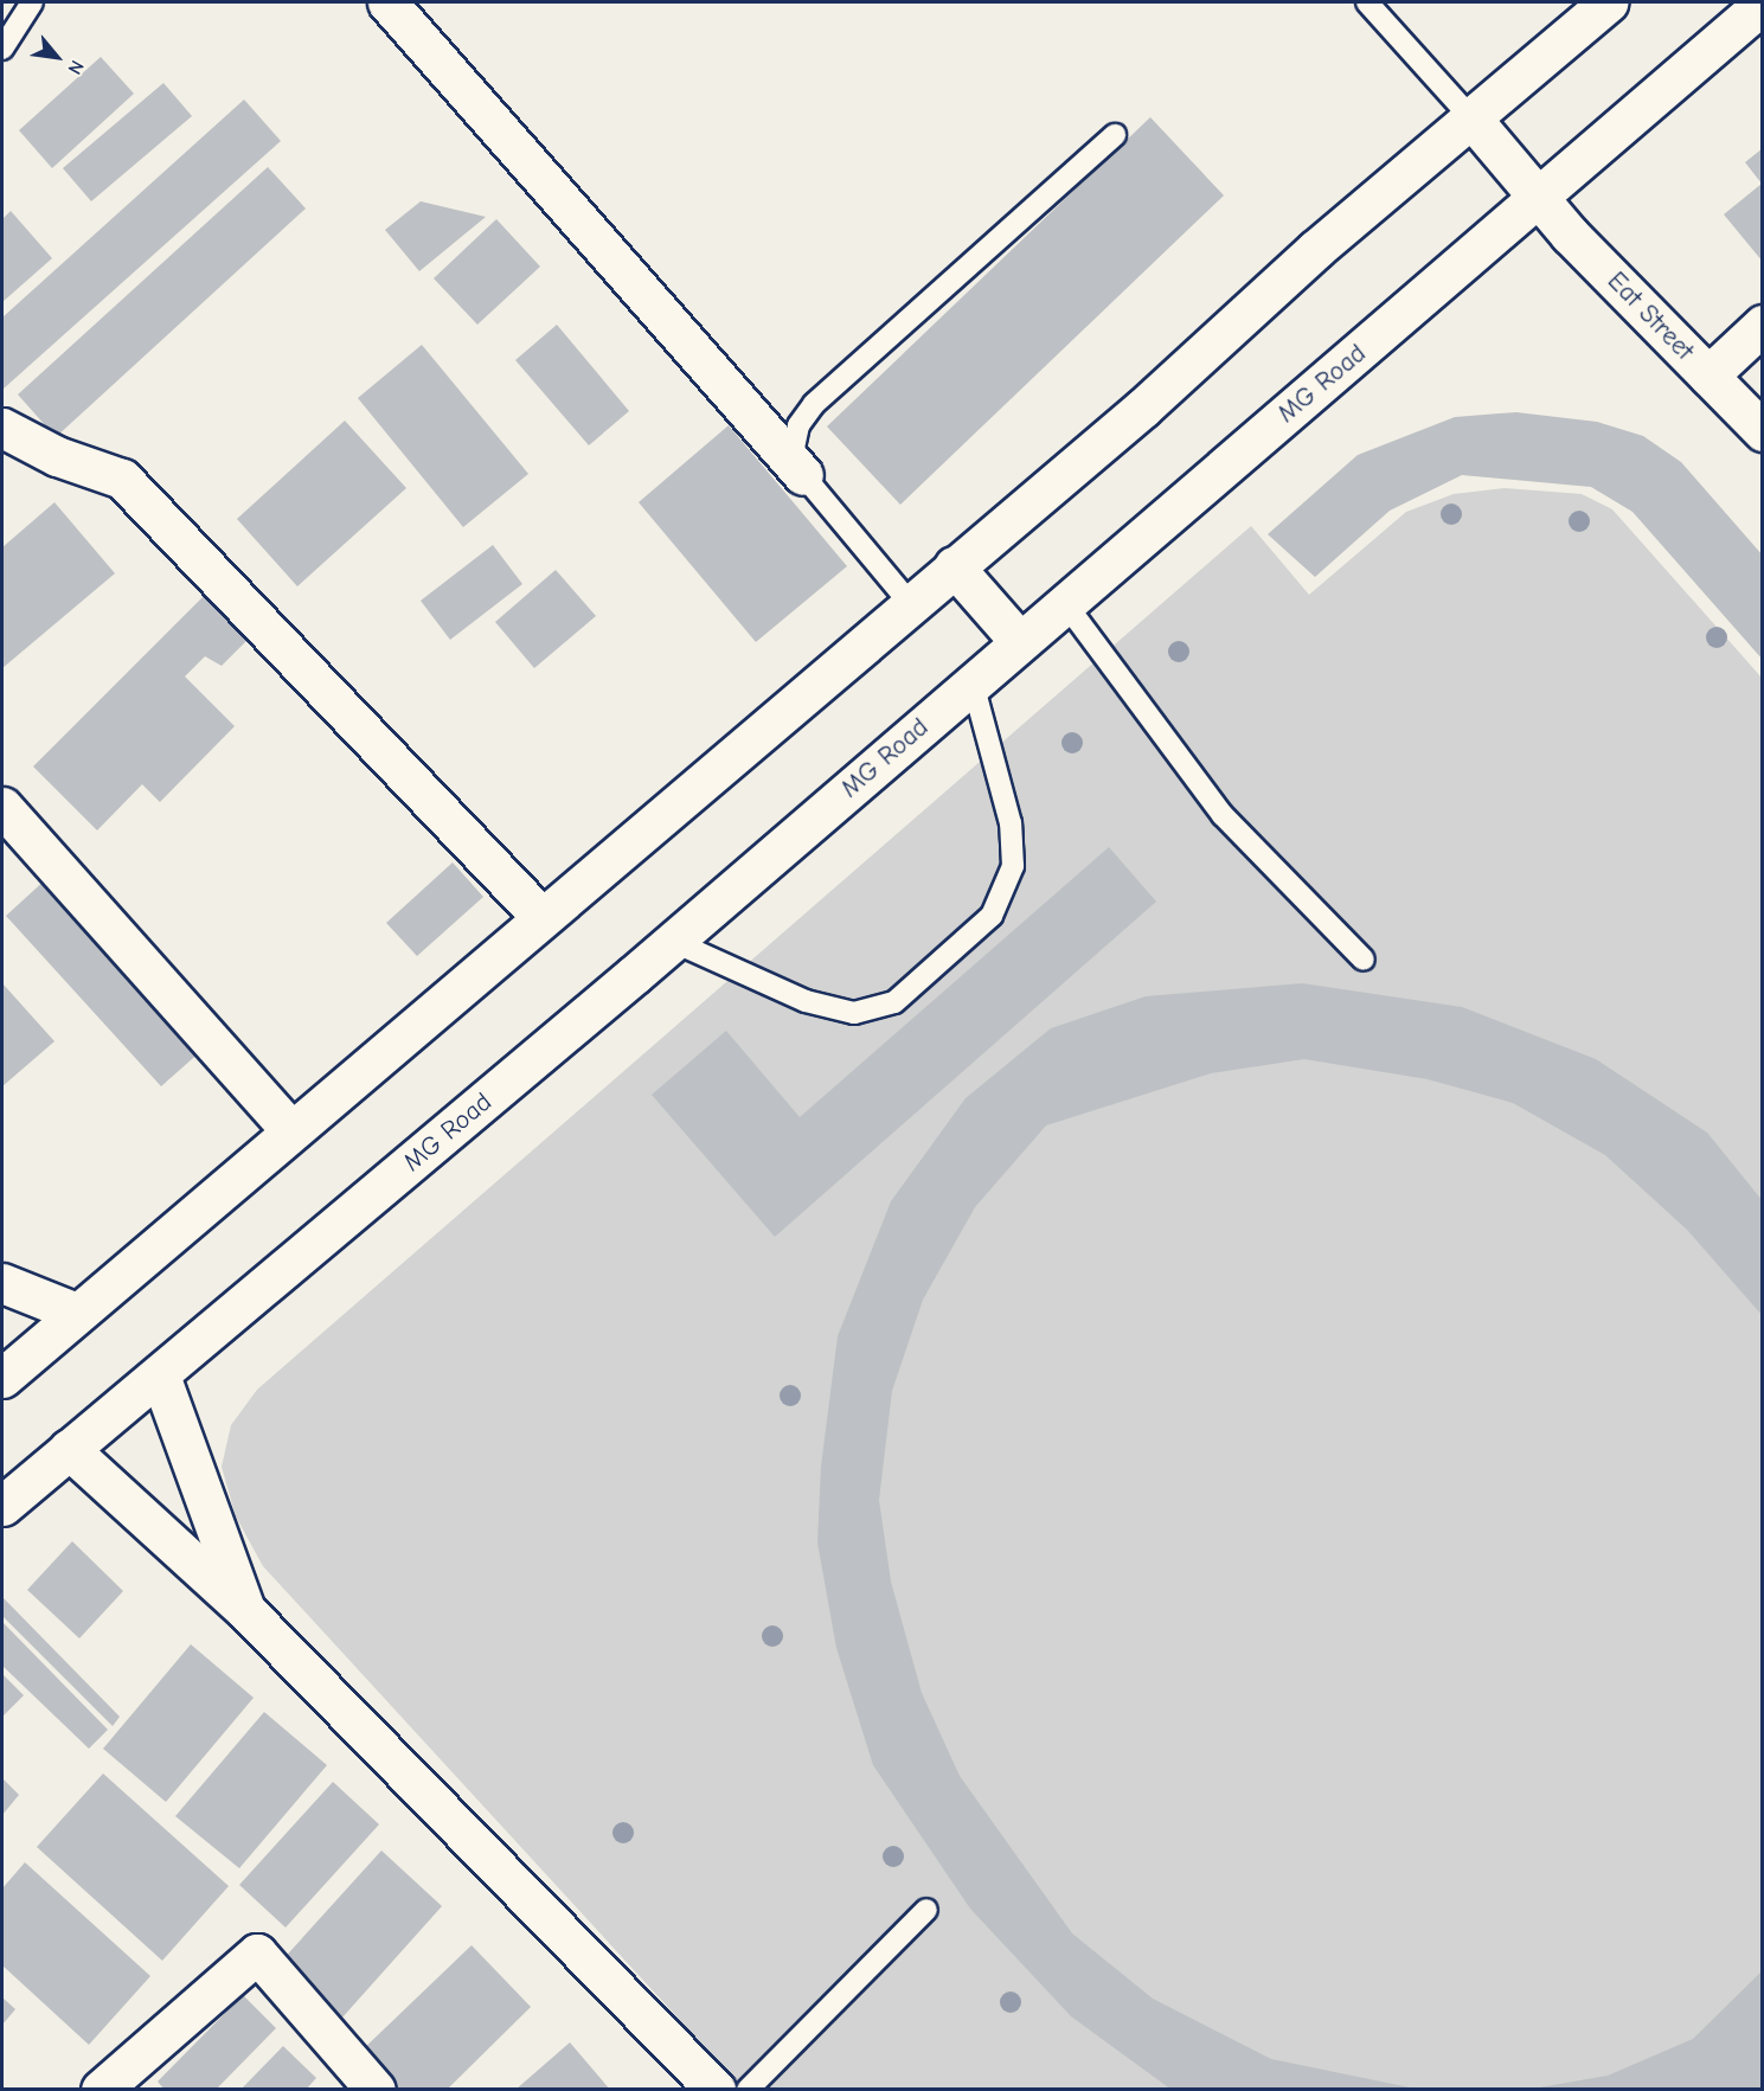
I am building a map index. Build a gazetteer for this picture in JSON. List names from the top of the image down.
{
  "streets": {
    "main road": ["Eat Street", "MG Road"]
  },
  "crossings": [
    ["Eat Street", "MG Road"]
  ],
  "north": "bottom right"
}
